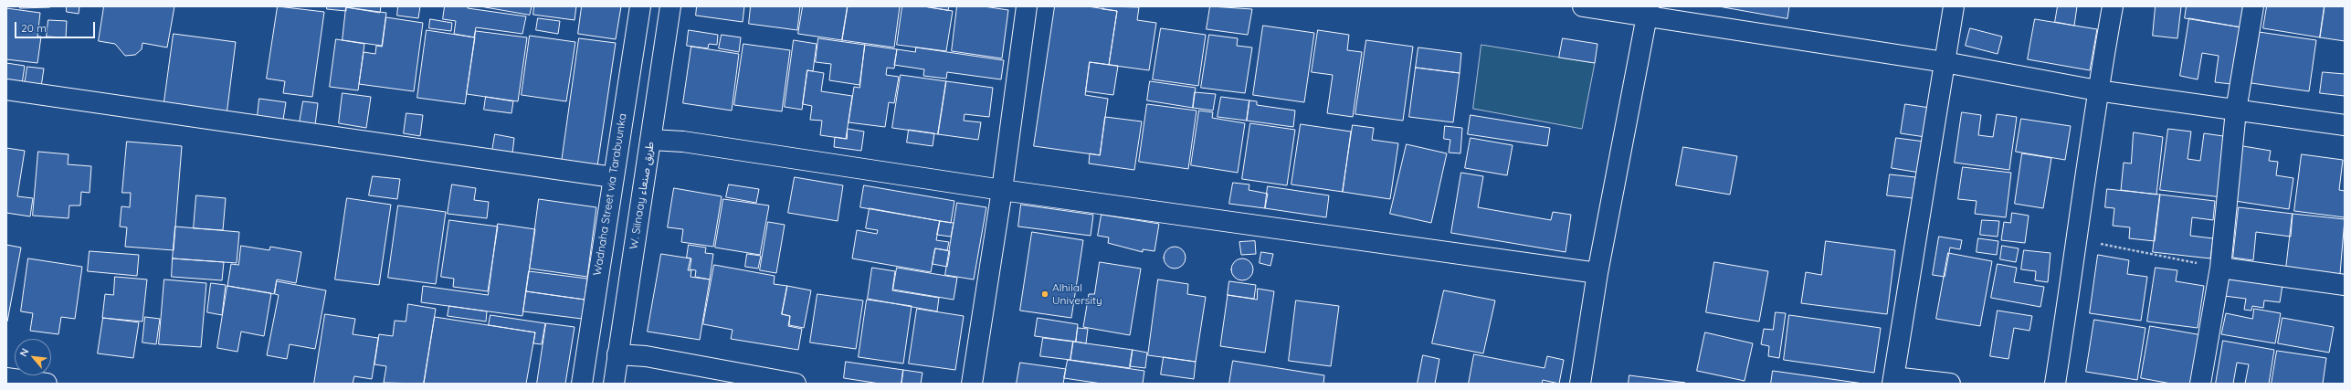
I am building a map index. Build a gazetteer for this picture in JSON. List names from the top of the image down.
{
  "streets": {
    "street": ["Wadnaha Street via Tarabuunka", "W. Siinaay طريق صنعاء"]
  },
  "places": ["Alhilal University"],
  "scale_bar": "20 m",
  "north": "top left"
}
